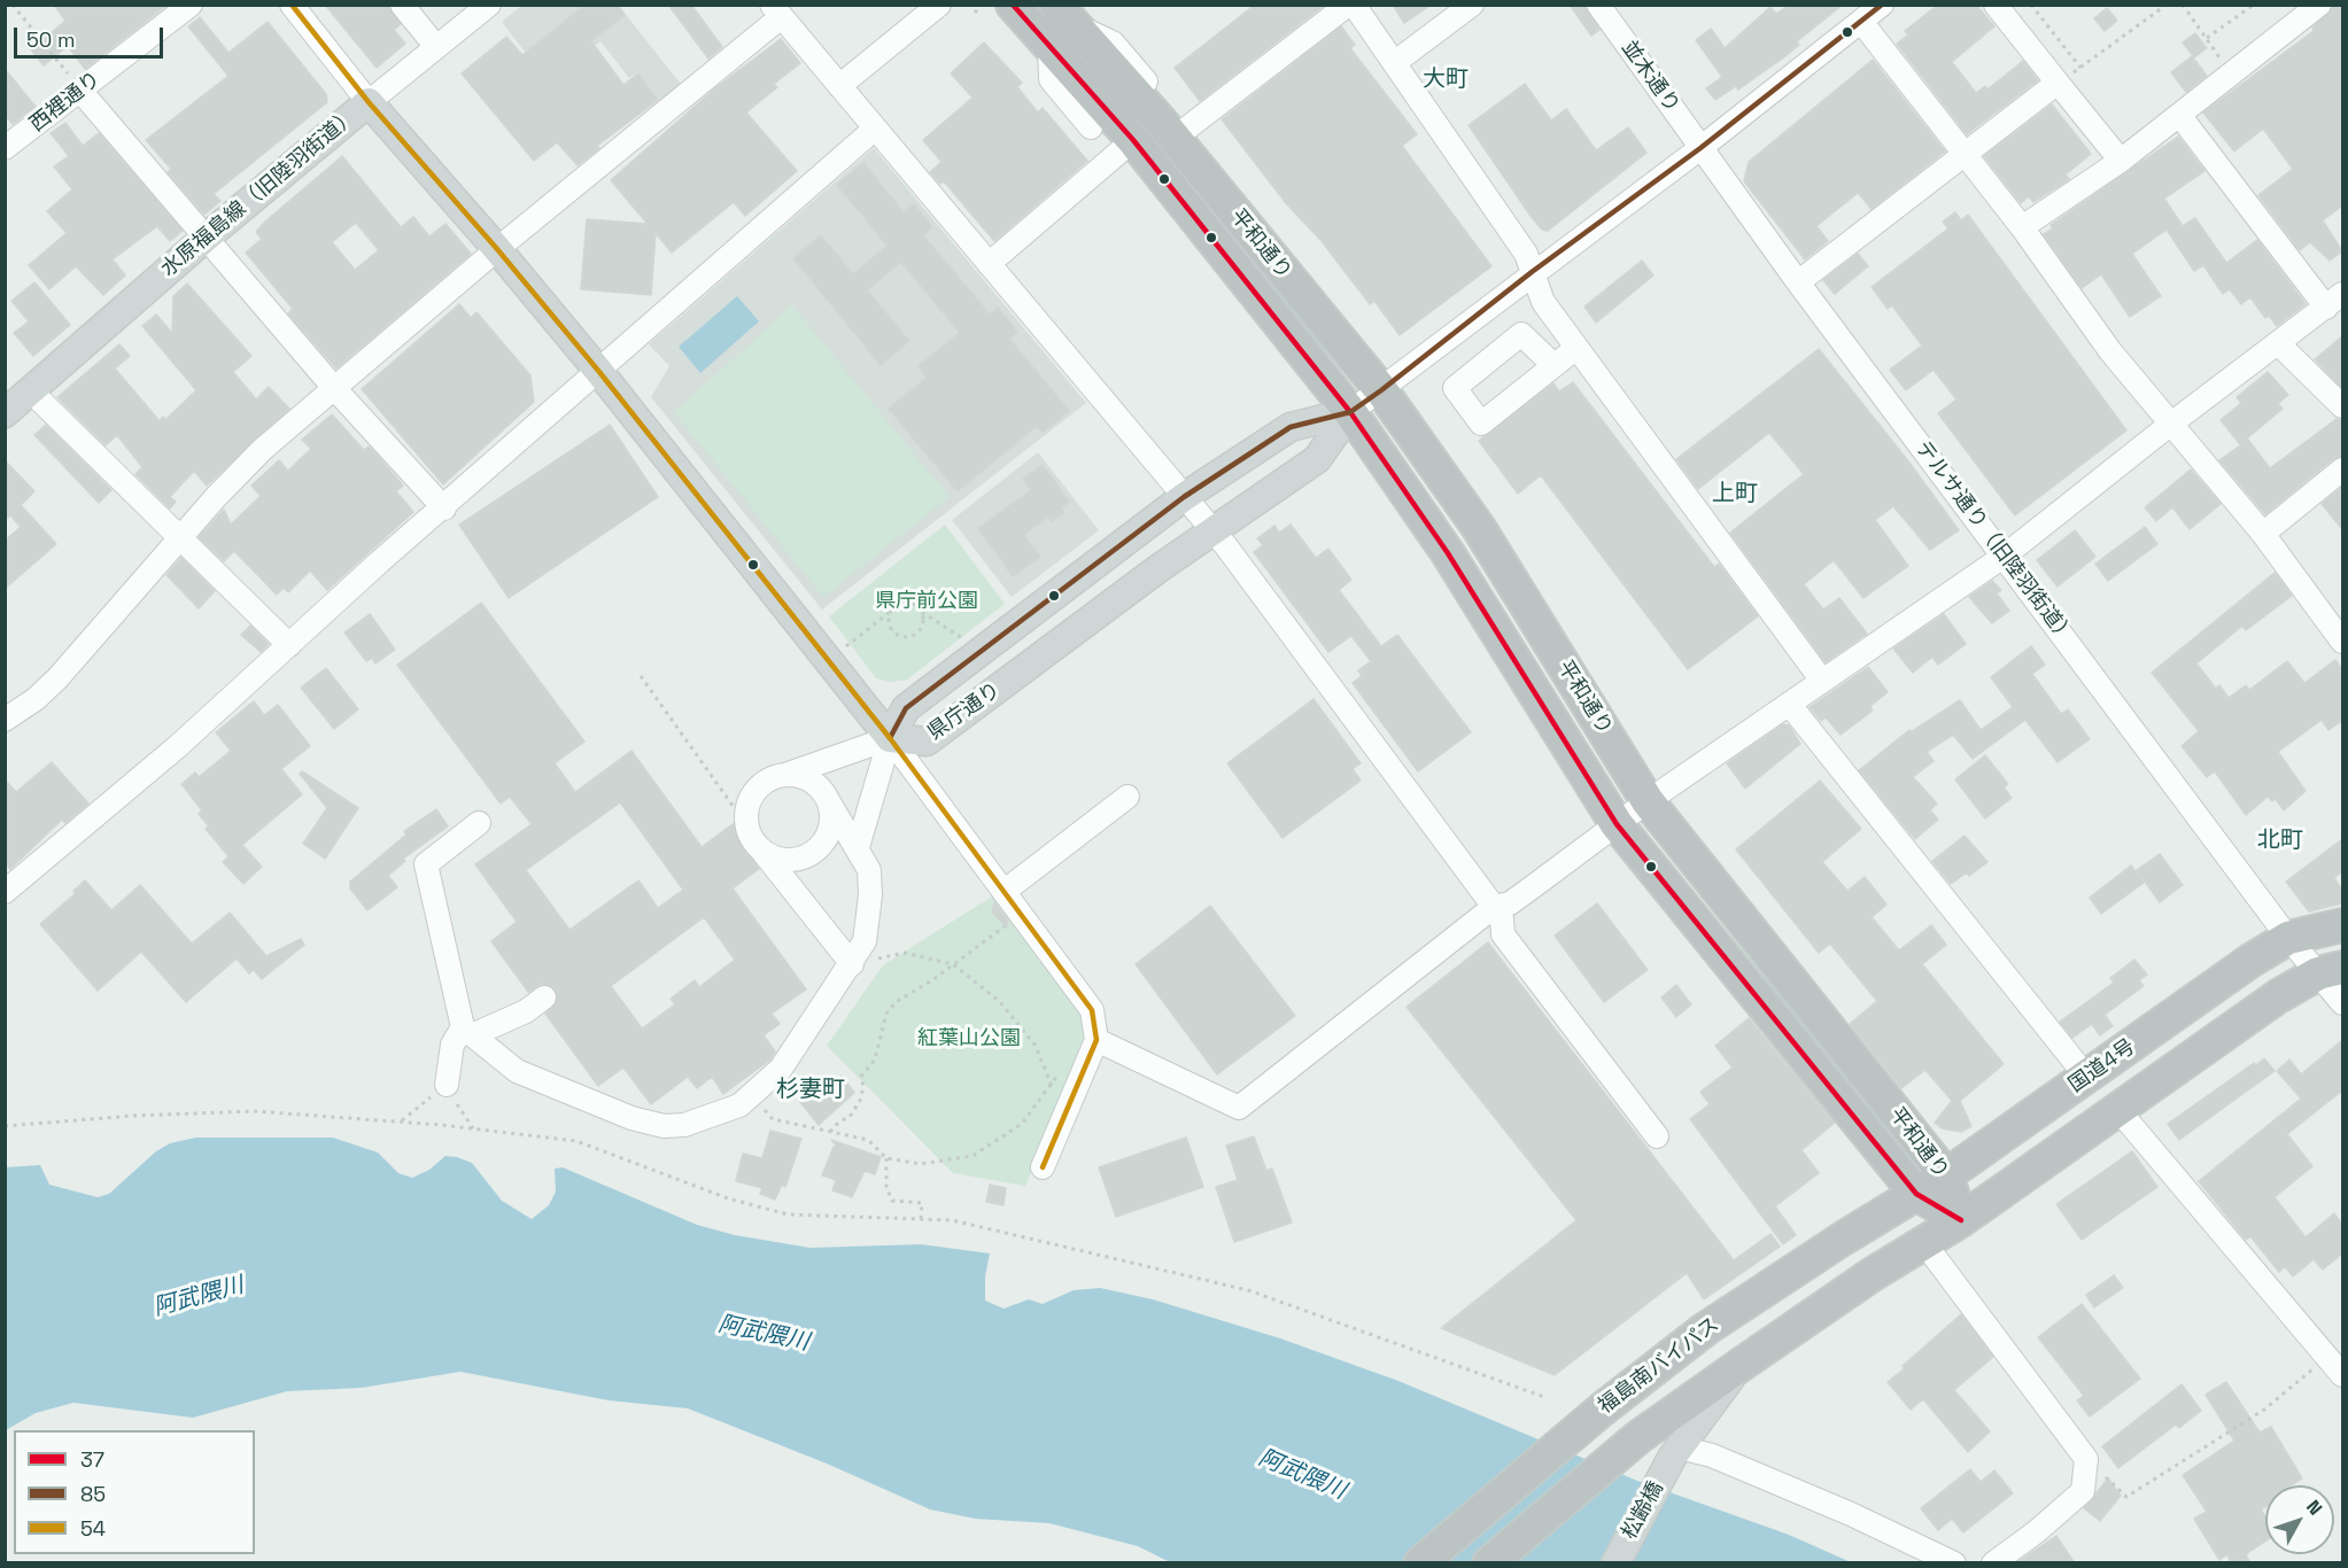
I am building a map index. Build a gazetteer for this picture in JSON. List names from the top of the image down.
{
  "streets": {
    "highway": ["平和通り", "国道4号", "福島南バイパス"],
    "main road": ["水原福島線（旧陸羽街道）", "県庁通り", "松齢橋"],
    "street": ["並木通り", "西裡通り", "テルサ通り（旧陸羽街道）"]
  },
  "crossings": [
    ["並木通り", "テルサ通り（旧陸羽街道）"],
    ["並木通り", "県庁通り"],
    ["水原福島線（旧陸羽街道）", "県庁通り"],
    ["平和通り", "県庁通り"],
    ["平和通り", "国道4号"],
    ["平和通り", "福島南バイパス"],
    ["テルサ通り（旧陸羽街道）", "県庁通り"],
    ["テルサ通り（旧陸羽街道）", "国道4号"],
    ["国道4号", "福島南バイパス"]
  ],
  "districts": [
    "大町",
    "上町",
    "北町",
    "杉妻町"
  ],
  "water": ["阿武隈川"],
  "parks": ["県庁前公園", "紅葉山公園"],
  "lines": ["transit line 37", "transit line 85", "transit line 54"],
  "legend": ["37", "85", "54"],
  "scale_bar": "50 m",
  "north": "top right"
}
